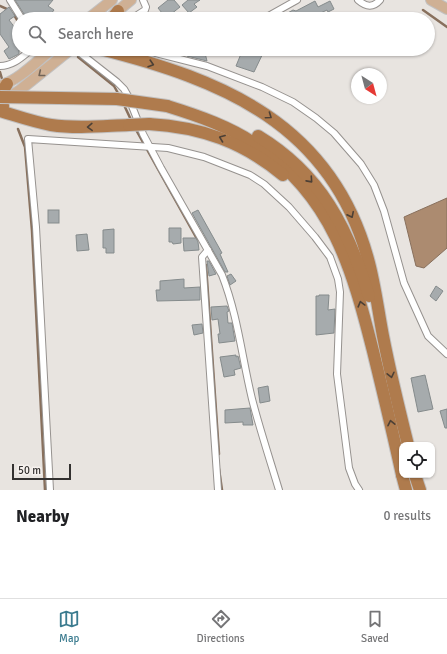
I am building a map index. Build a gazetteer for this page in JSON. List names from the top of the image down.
{
  "scale_bar": "50 m",
  "north": "bottom right",
  "page": {
    "search": "Search here",
    "scale": "50 m",
    "heading": ["Nearby", "0 results"],
    "nav": ["Map", "Directions", "Saved"]
  }
}
